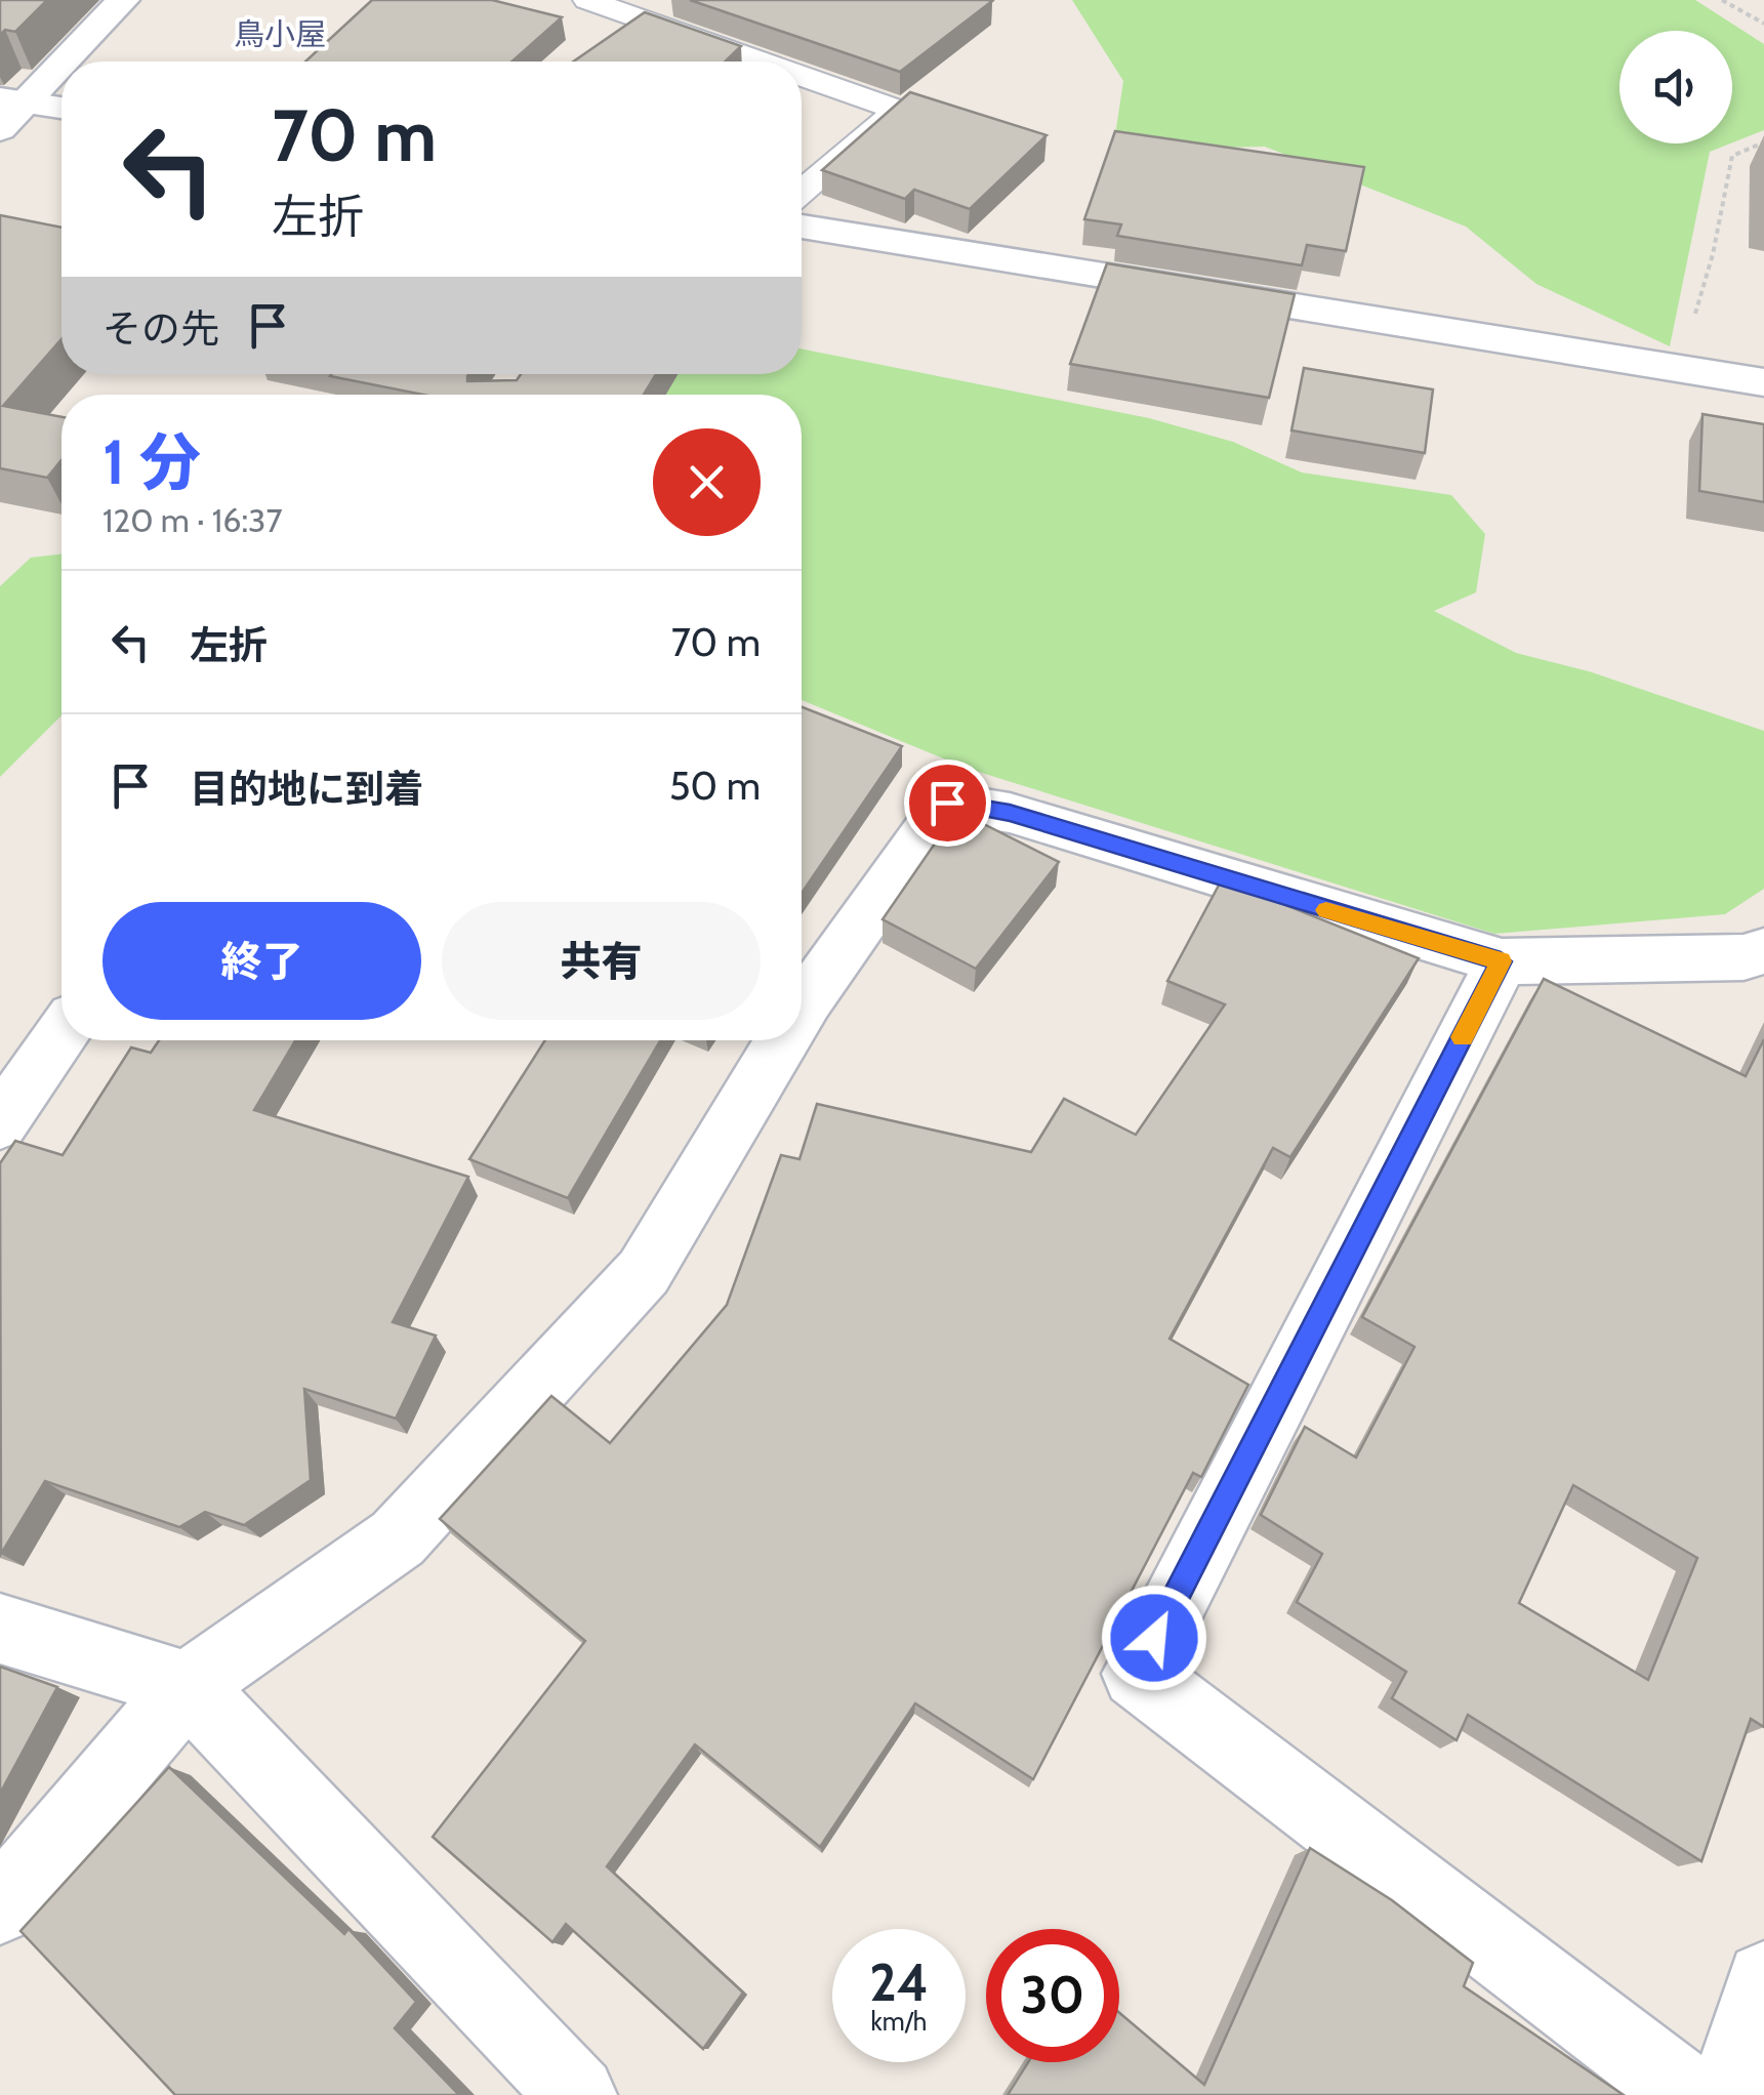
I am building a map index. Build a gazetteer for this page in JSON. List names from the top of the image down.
{
  "districts": ["鳥小屋"],
  "page": {
    "turn": ["70 m", "左折"],
    "then": "その先",
    "heading": ["1 分", "120 m · 16:37"],
    "list": [
      {
        "name": "左折",
        "value": "70 m"
      },
      {
        "name": "目的地に到着",
        "value": "50 m"
      }
    ],
    "buttons": ["終了", "共有"],
    "speed": "24 km/h",
    "limit": "30"
  }
}
